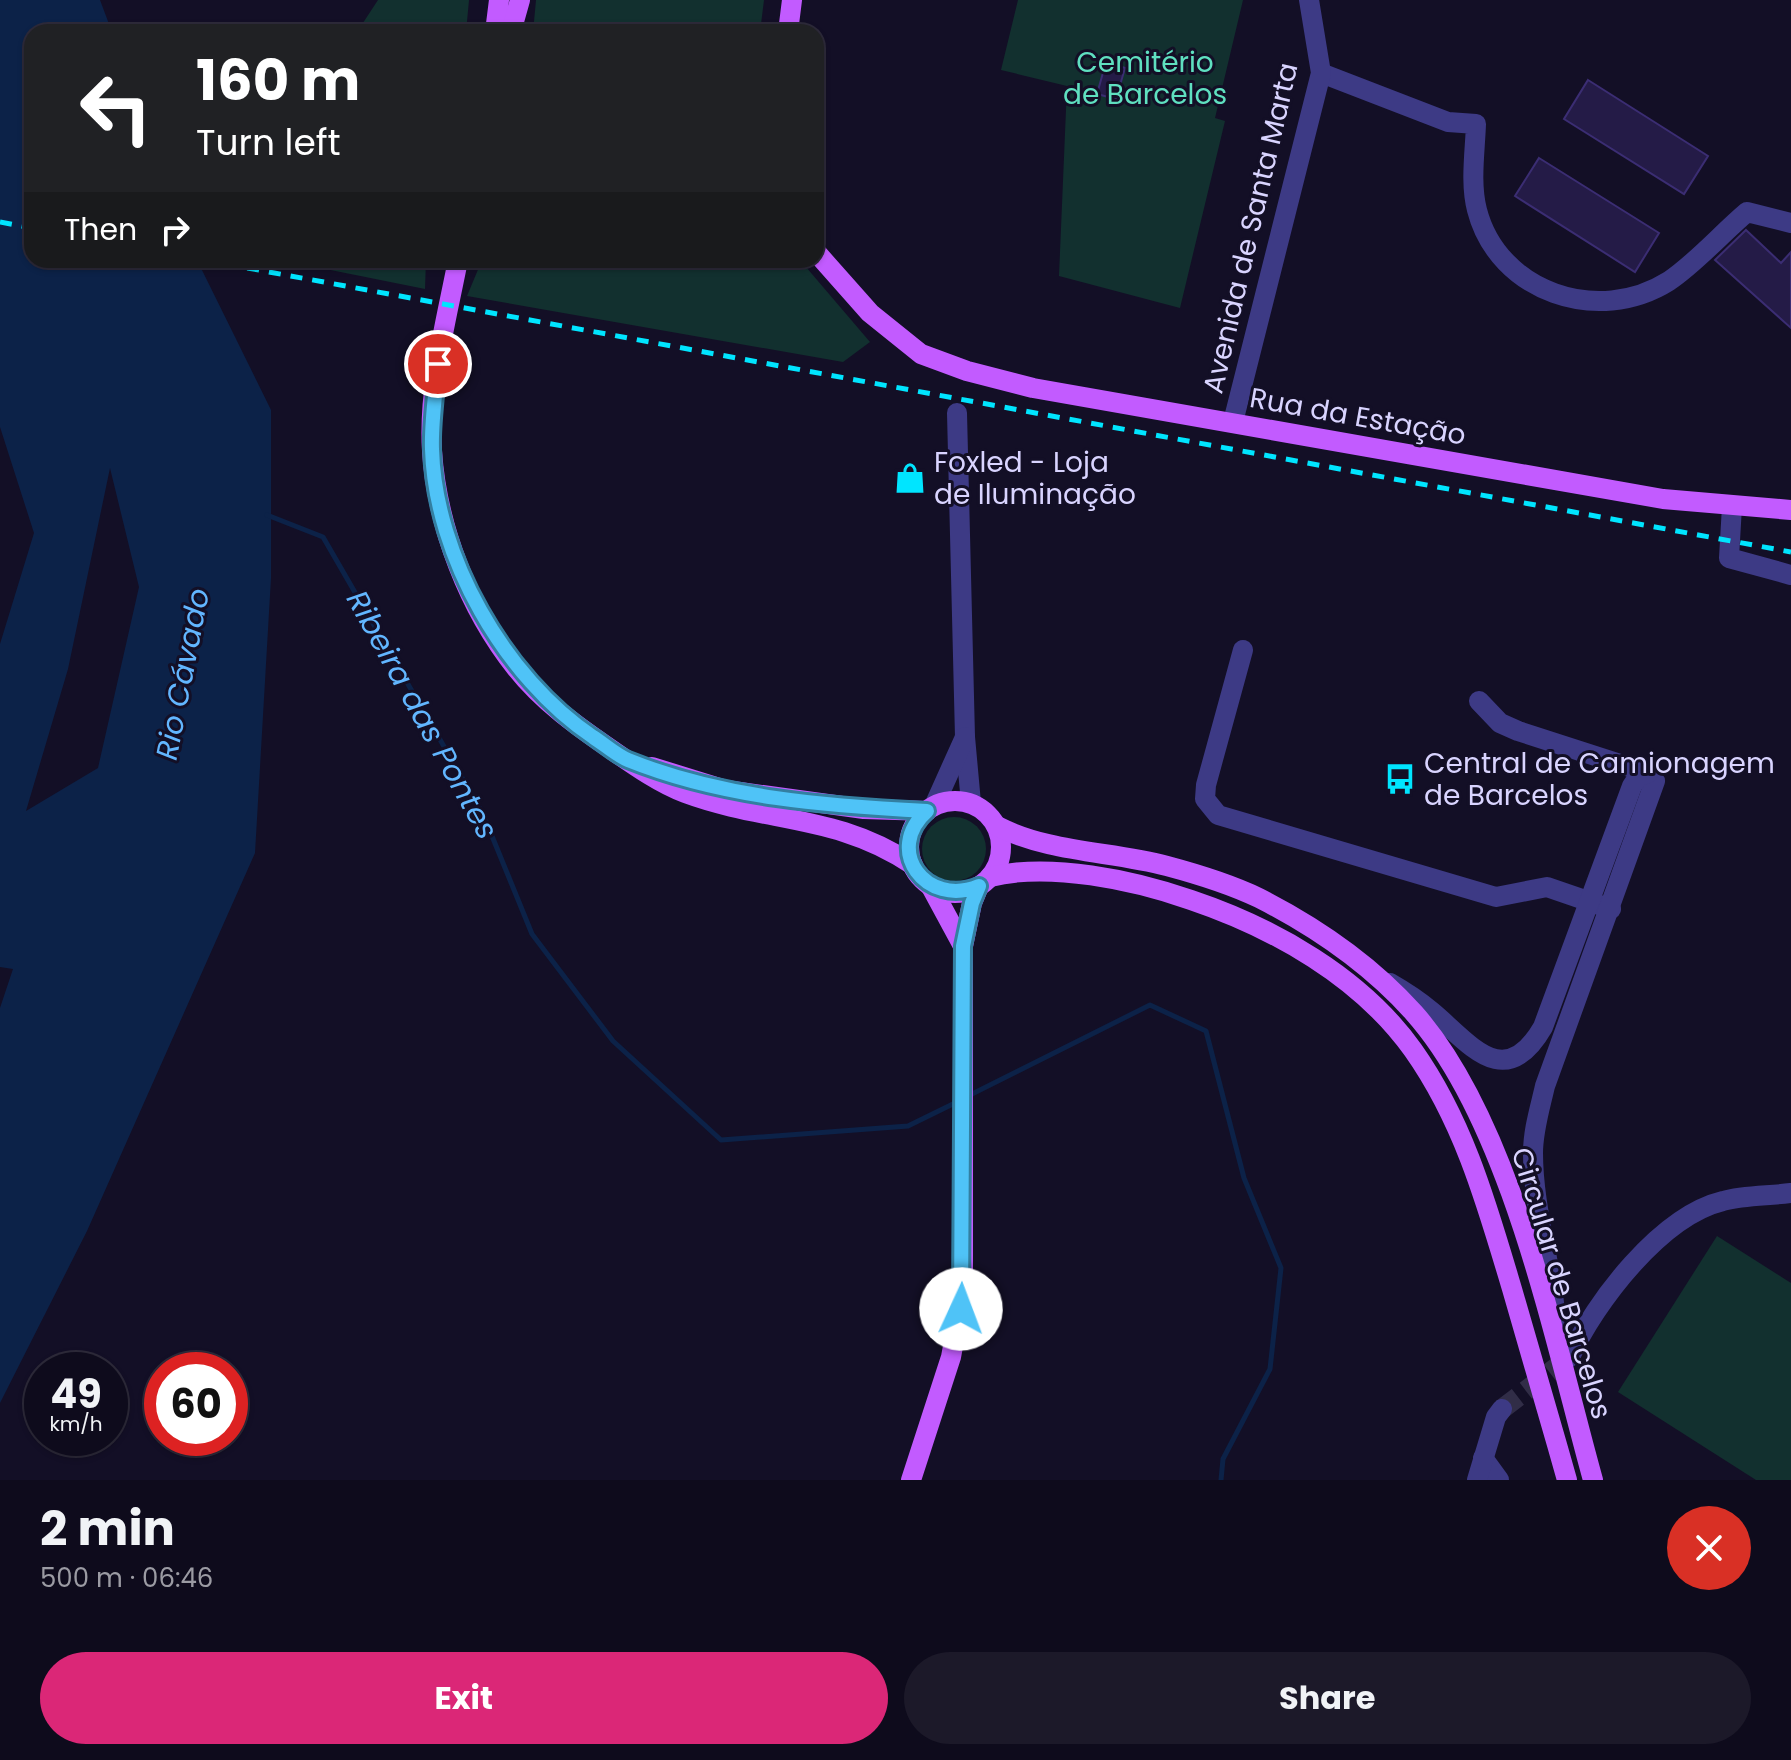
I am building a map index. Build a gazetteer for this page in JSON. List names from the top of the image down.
{
  "streets": {
    "main road": ["Rua da Estação", "Circular de Barcelos"],
    "street": ["Avenida de Santa Marta"]
  },
  "crossings": [
    ["Avenida de Santa Marta", "Rua da Estação"]
  ],
  "water": ["Rio Cávado", "Ribeira das Pontes"],
  "parks": ["Cemitério de Barcelos"],
  "places": {
    "shop": ["Foxled - Loja de Iluminação"],
    "bus stop": ["Central de Camionagem de Barcelos"]
  },
  "page": {
    "turn": ["160 m", "Turn left"],
    "then": "Then",
    "speed": "49 km/h",
    "limit": "60",
    "heading": ["2 min", "500 m · 06:46"],
    "buttons": ["Exit", "Share"]
  }
}
